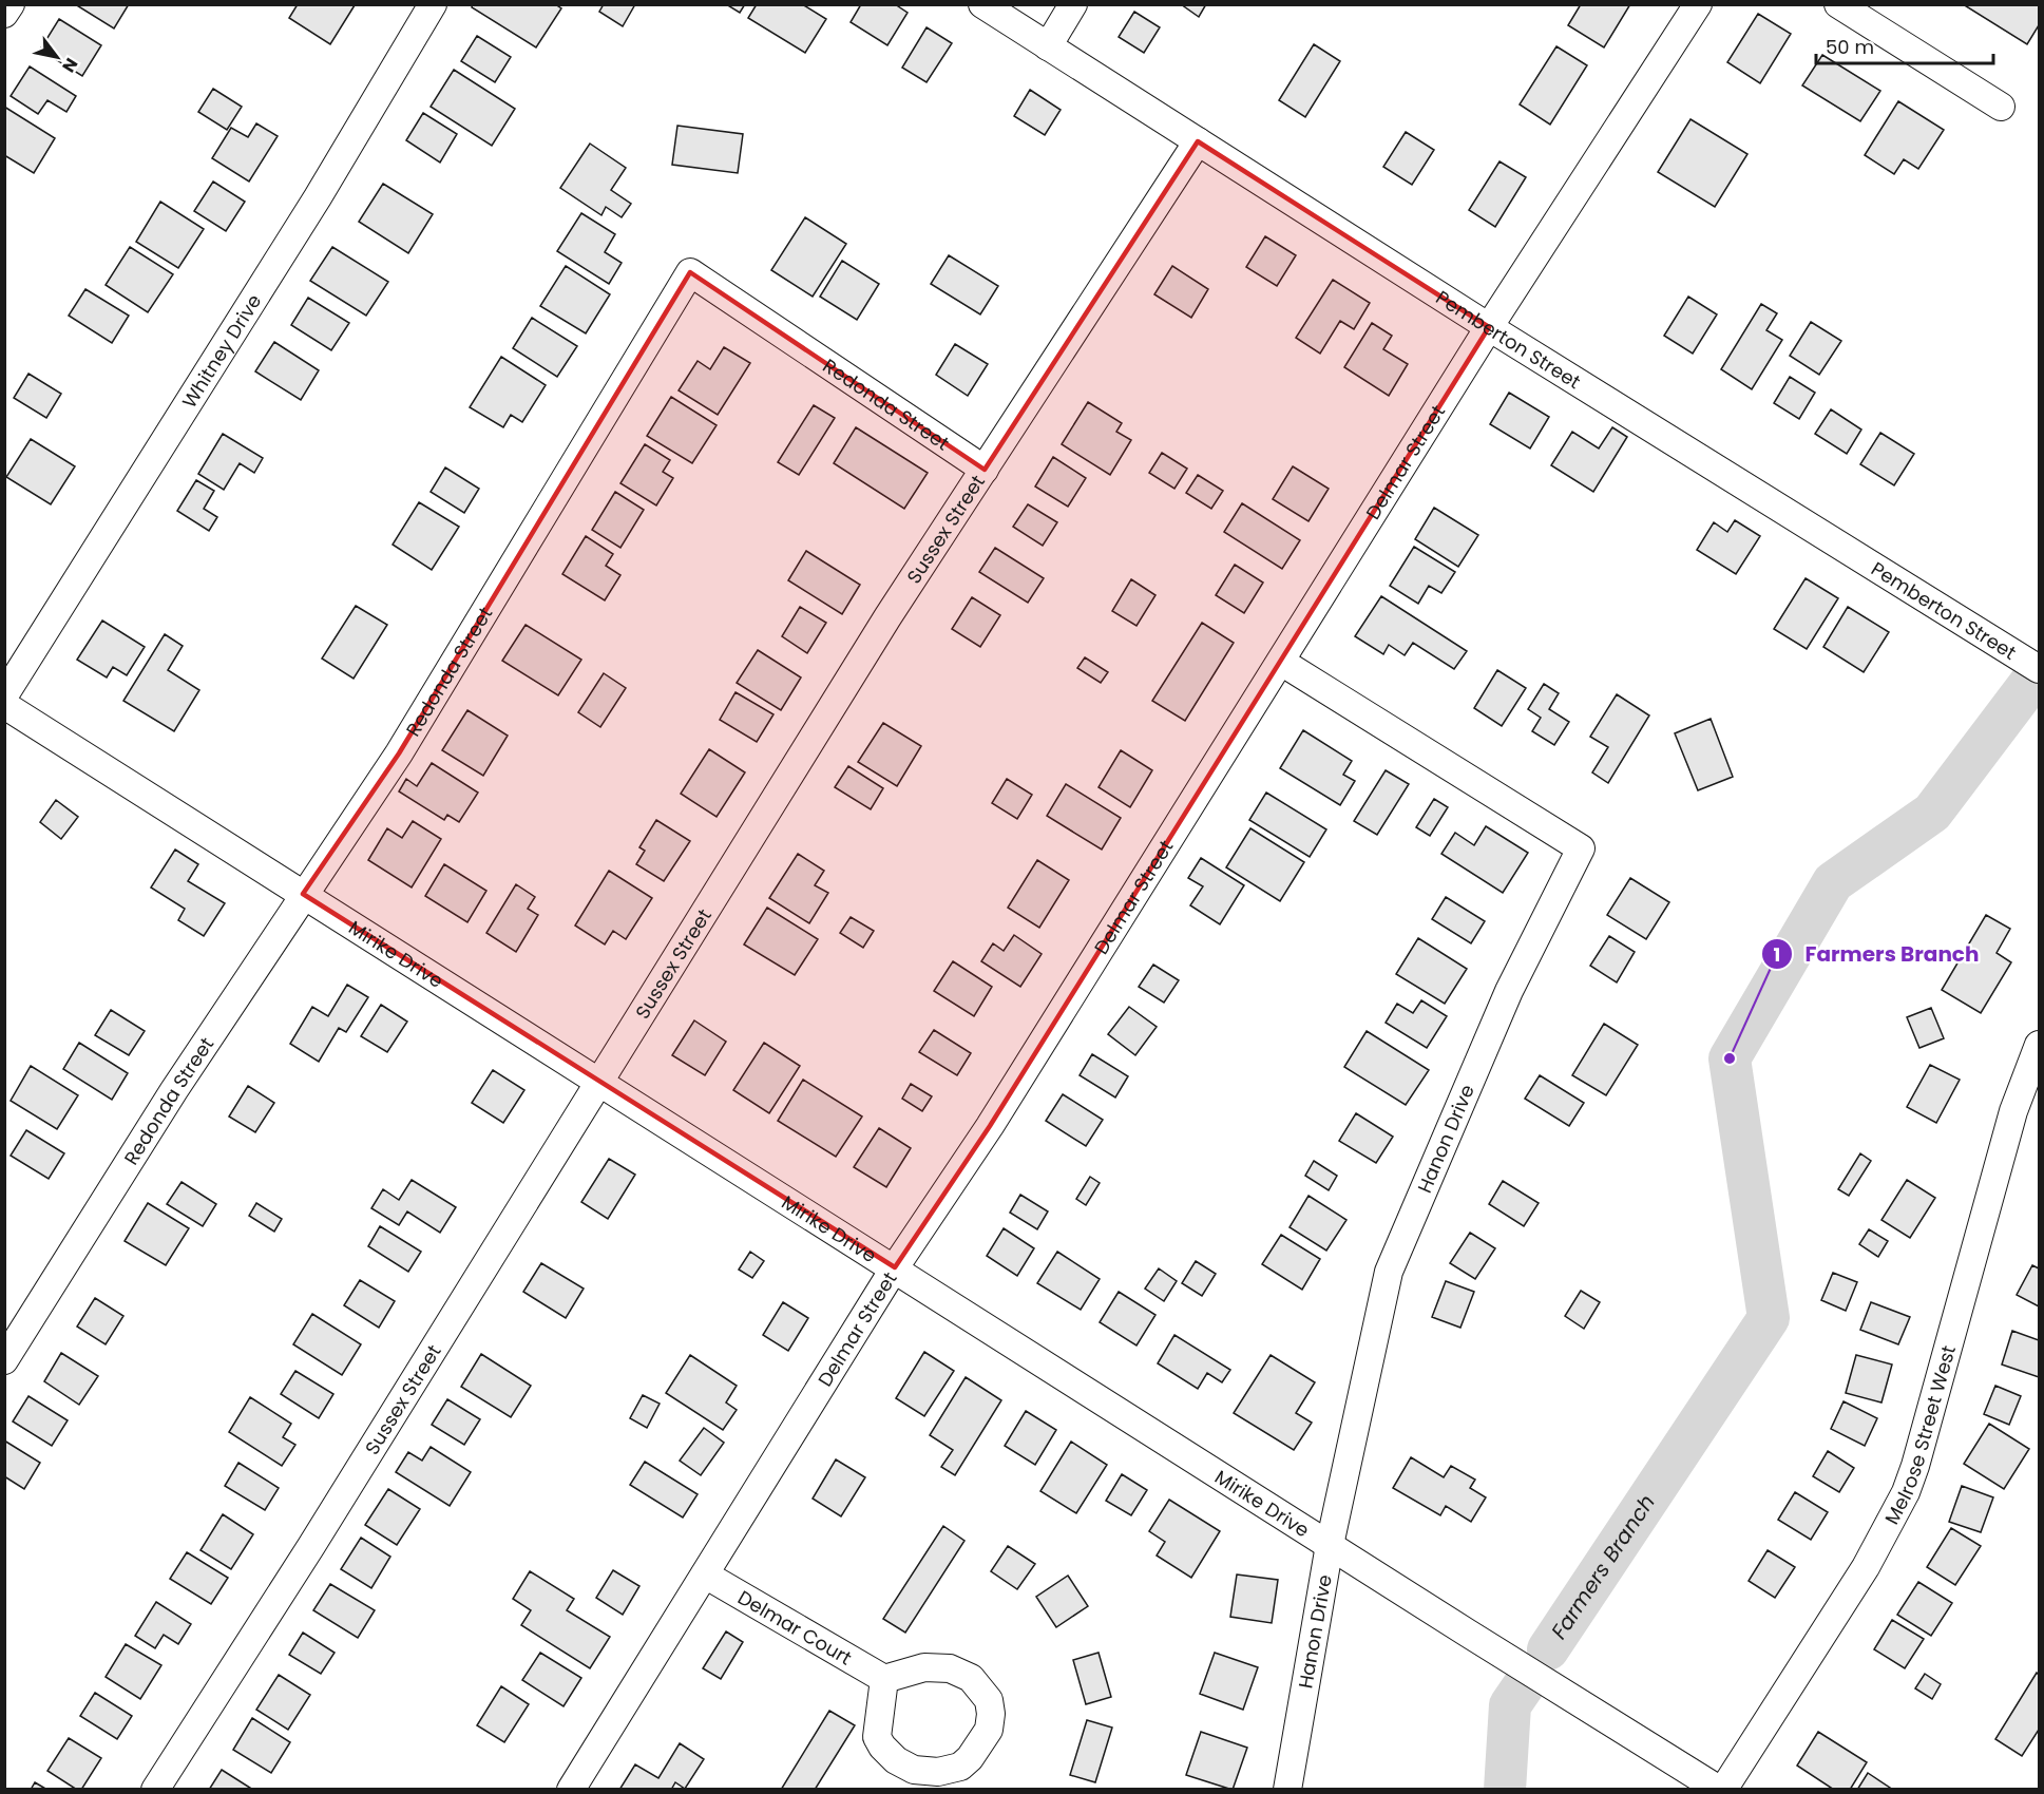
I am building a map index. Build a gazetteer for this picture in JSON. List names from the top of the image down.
{
  "streets": {
    "street": [
      "Pemberton Street",
      "Whitney Drive",
      "Redonda Street",
      "Delmar Street",
      "Sussex Street",
      "Mirike Drive",
      "Hanon Drive",
      "Melrose Street West",
      "Delmar Court"
    ]
  },
  "crossings": [
    ["Pemberton Street", "Delmar Street"],
    ["Pemberton Street", "Sussex Street"],
    ["Redonda Street", "Sussex Street"],
    ["Redonda Street", "Mirike Drive"],
    ["Delmar Street", "Mirike Drive"],
    ["Delmar Street", "Hanon Drive"],
    ["Delmar Street", "Delmar Court"],
    ["Sussex Street", "Mirike Drive"],
    ["Mirike Drive", "Hanon Drive"],
    ["Mirike Drive", "Melrose Street West"]
  ],
  "water": ["Farmers Branch"],
  "places": ["Farmers Branch"],
  "scale_bar": "50 m",
  "north": "bottom right"
}
